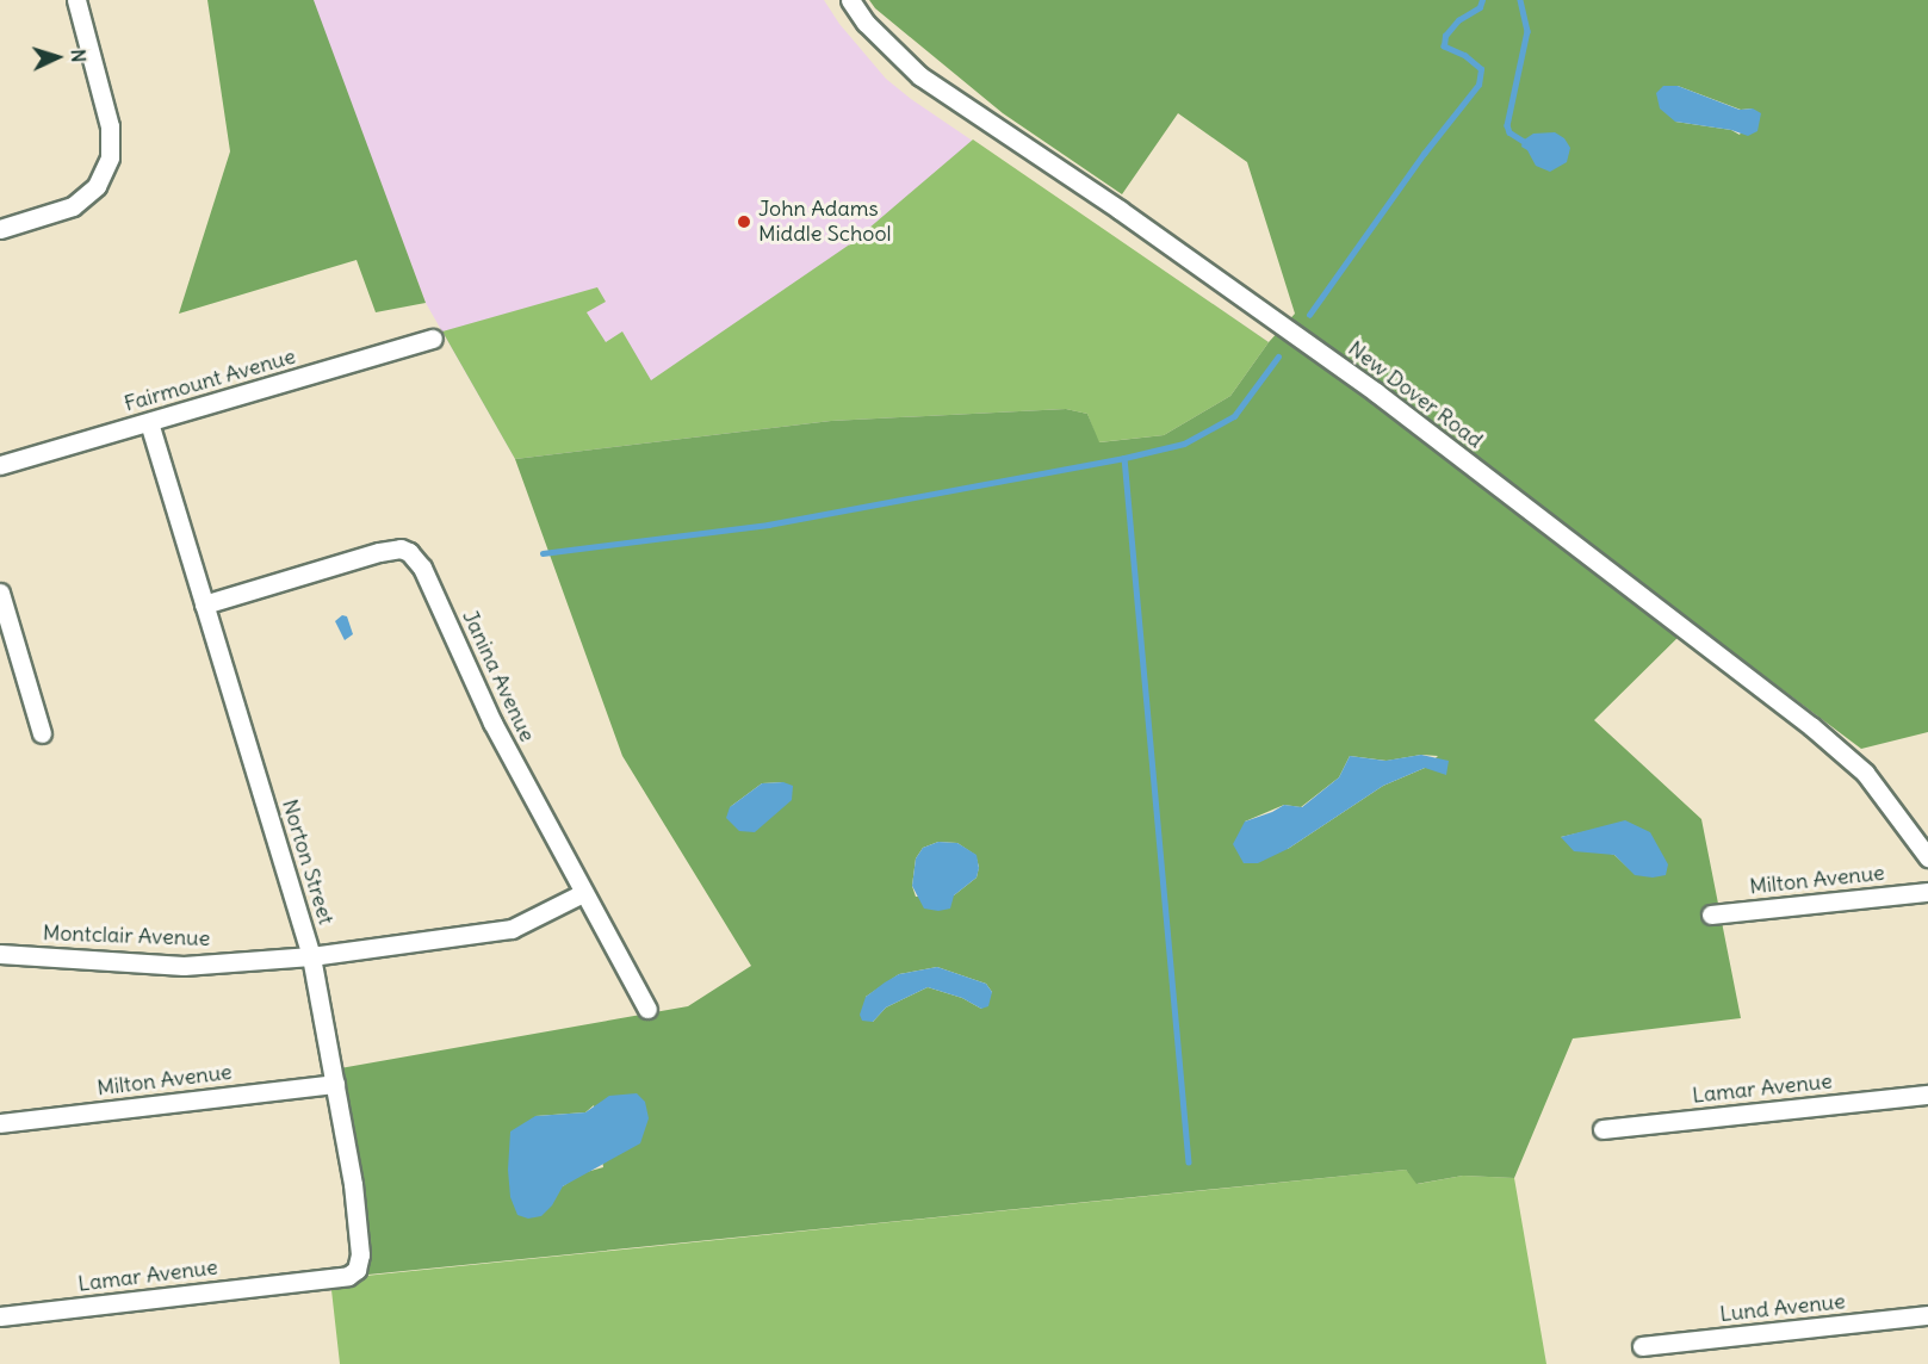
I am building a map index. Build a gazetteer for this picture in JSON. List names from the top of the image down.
{
  "streets": {
    "street": [
      "Fairmount Avenue",
      "New Dover Road",
      "Janina Avenue",
      "Norton Street",
      "Milton Avenue",
      "Montclair Avenue",
      "Lamar Avenue",
      "Lund Avenue"
    ]
  },
  "crossings": [
    ["Fairmount Avenue", "Norton Street"],
    ["Janina Avenue", "Norton Street"],
    ["Janina Avenue", "Montclair Avenue"],
    ["Norton Street", "Milton Avenue"],
    ["Norton Street", "Montclair Avenue"],
    ["Norton Street", "Lamar Avenue"]
  ],
  "places": ["John Adams Middle School"],
  "north": "right"
}
